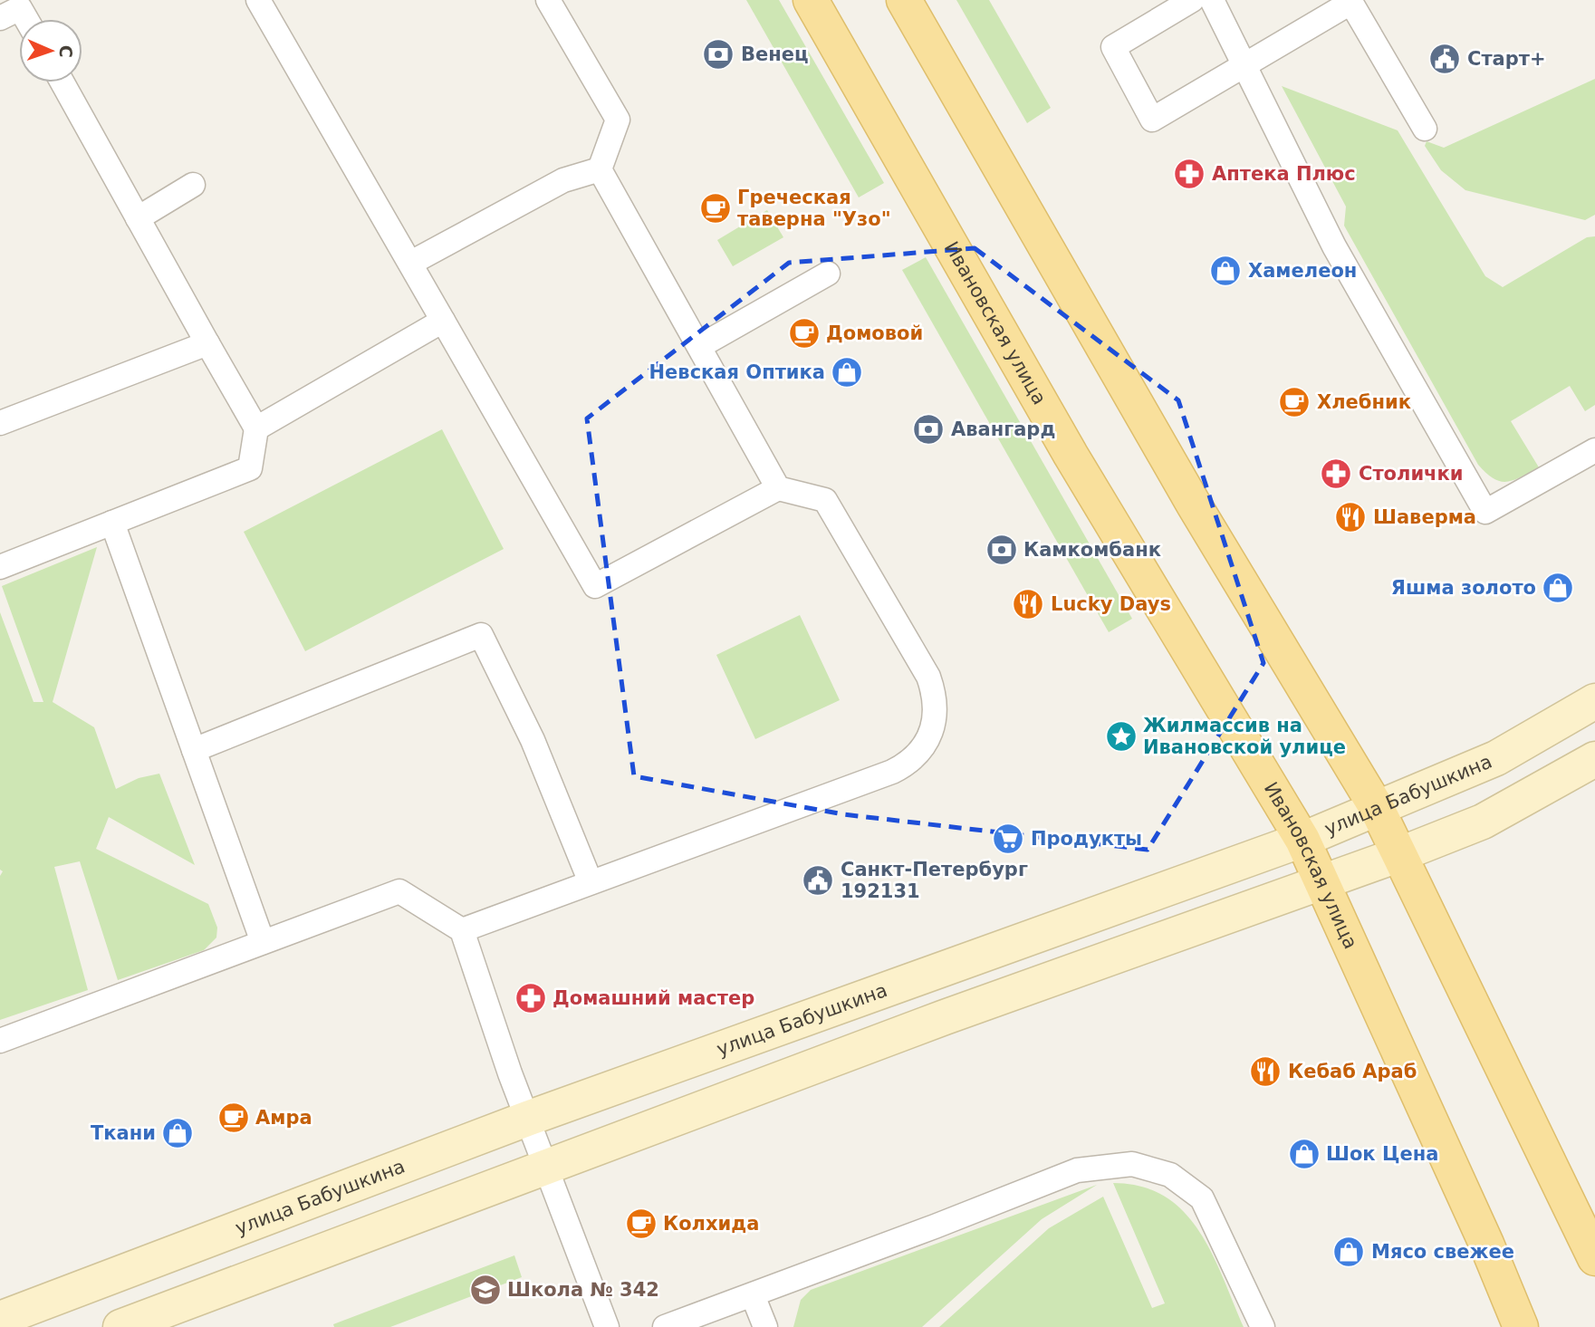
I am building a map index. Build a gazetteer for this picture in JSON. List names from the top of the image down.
{
  "streets": {
    "main road": ["Ивановская улица", "улица Бабушкина"]
  },
  "crossings": [
    ["Ивановская улица", "улица Бабушкина"]
  ],
  "places": {
    "bank": ["Венец", "Авангард", "Камкомбанк"],
    "public building": ["Старт+", "Санкт-Петербург 192131"],
    "pharmacy": ["Аптека Плюс", "Столички", "Домашний мастер"],
    "cafe": [
      "Греческая таверна \"Узо\"",
      "Домовой",
      "Хлебник",
      "Амра",
      "Колхида"
    ],
    "shop": [
      "Хамелеон",
      "Невская Оптика",
      "Яшма золото",
      "Ткани",
      "Шок Цена",
      "Мясо свежее"
    ],
    "restaurant": ["Шаверма", "Lucky Days", "Кебаб Араб"],
    "place": ["Жилмассив на Ивановской улице"],
    "supermarket": ["Продукты"],
    "school or university": ["Школа № 342"]
  },
  "north": "right"
}
